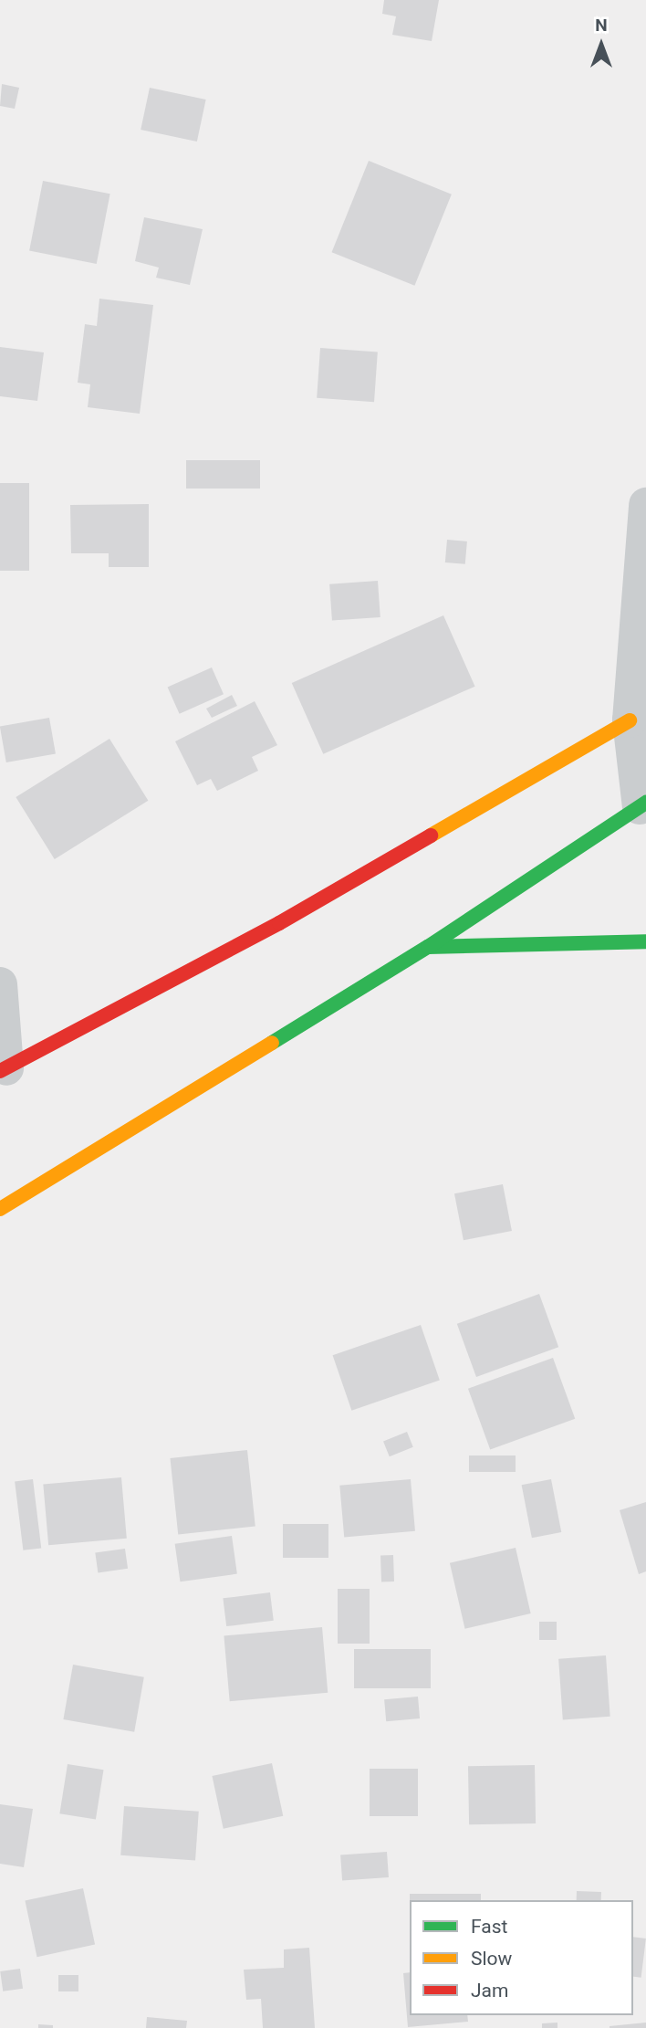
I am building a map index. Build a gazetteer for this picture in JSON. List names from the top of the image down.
{
  "legend": ["Fast", "Slow", "Jam"],
  "north": "top"
}
